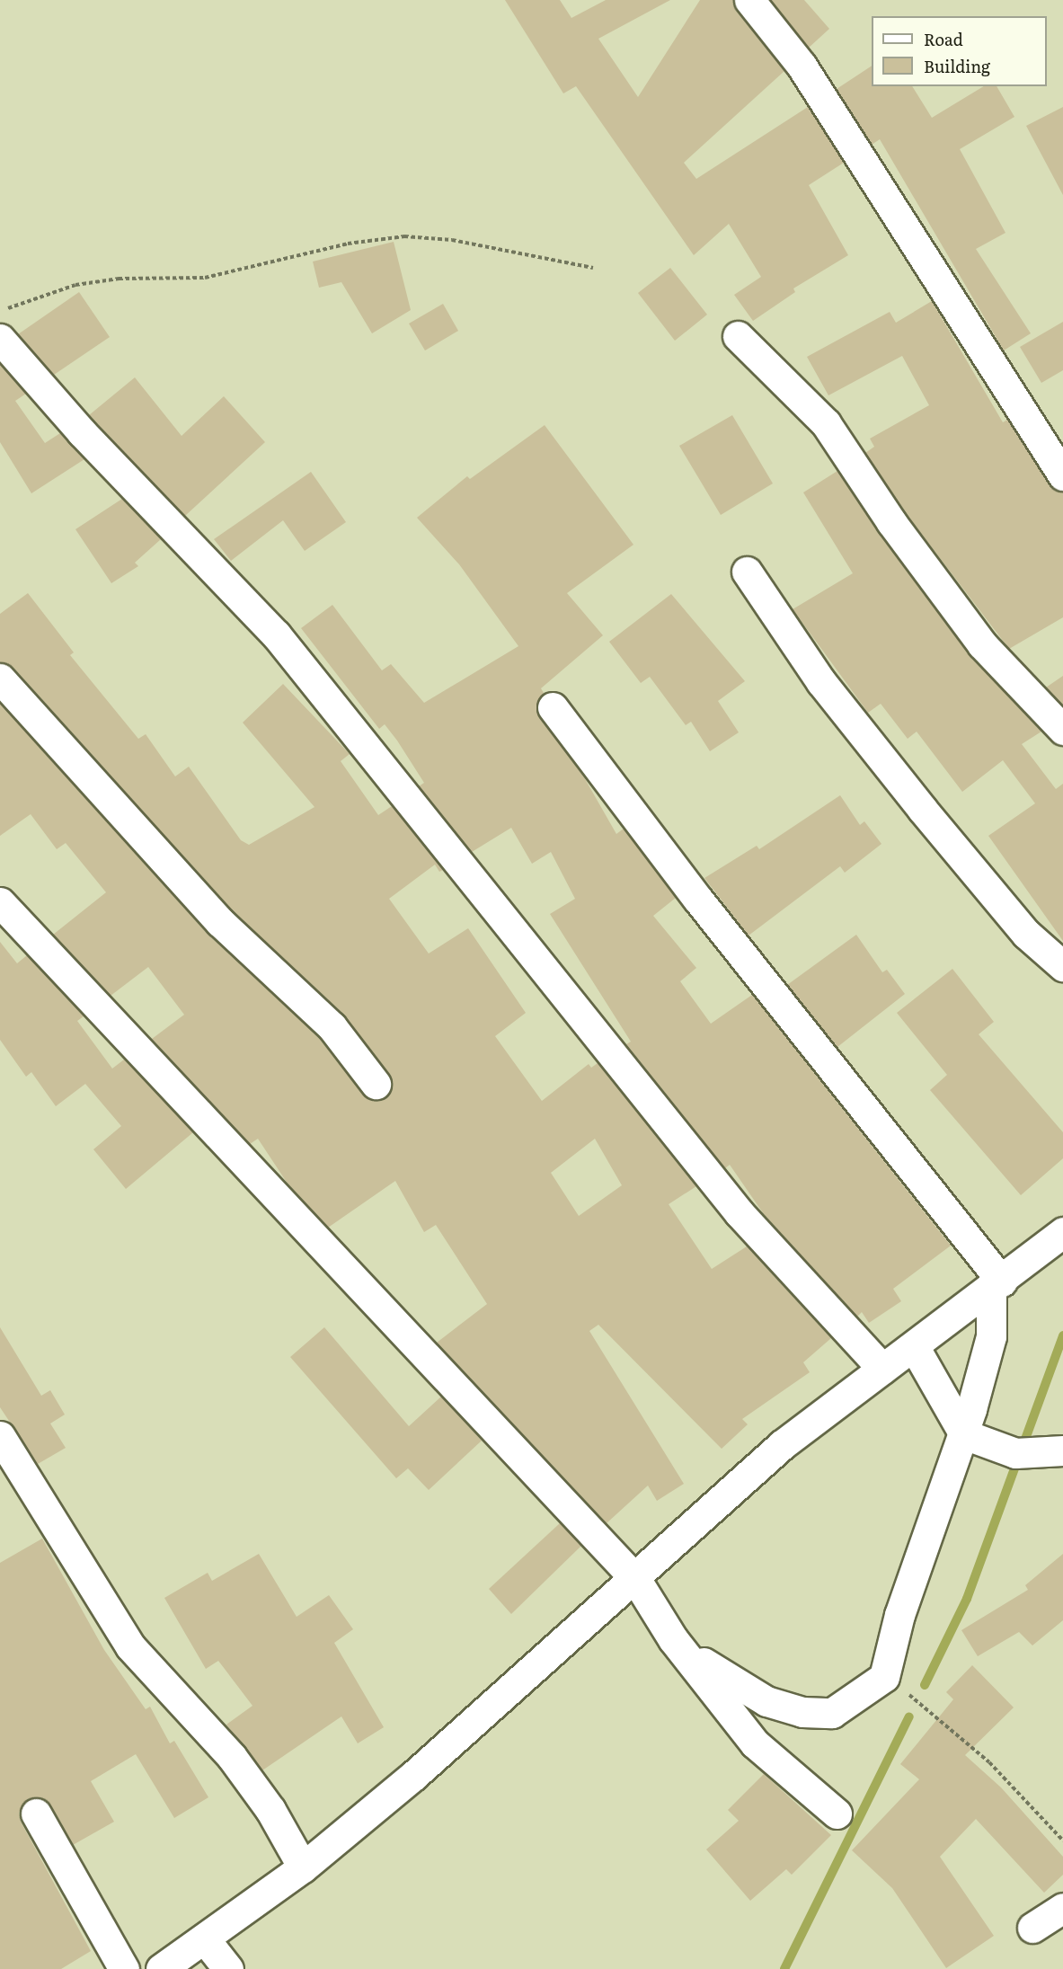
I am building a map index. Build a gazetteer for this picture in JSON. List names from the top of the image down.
{
  "legend": ["Road", "Building"]
}
